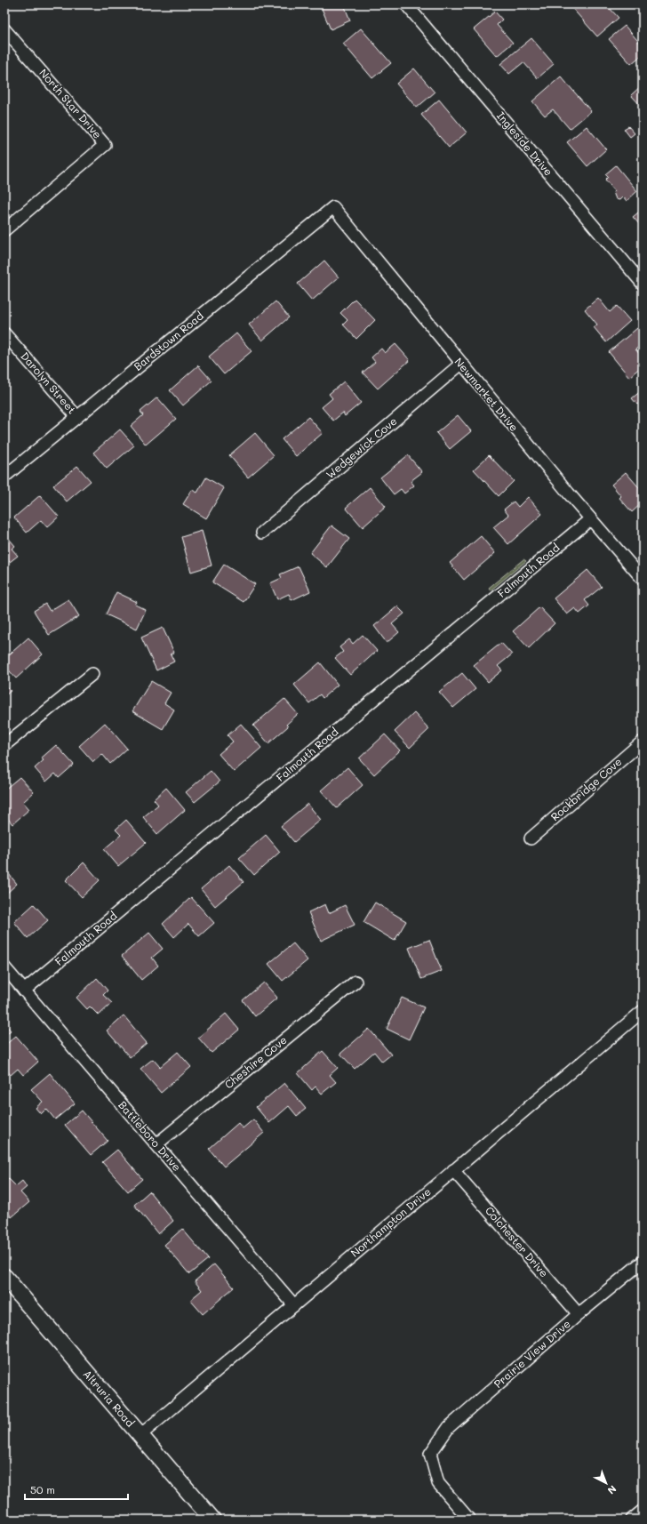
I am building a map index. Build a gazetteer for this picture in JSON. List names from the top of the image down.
{
  "streets": {
    "street": [
      "North Star Drive",
      "Ingleside Drive",
      "Bardstown Road",
      "Darolyn Street",
      "Newmarket Drive",
      "Wedgewick Cove",
      "Falmouth Road",
      "Rockbridge Cove",
      "Cheshire Cove",
      "Battleboro Drive",
      "Northampton Drive",
      "Colchester Drive",
      "Prairie View Drive",
      "Altruria Road"
    ]
  },
  "crossings": [
    ["Bardstown Road", "Darolyn Street"],
    ["Bardstown Road", "Newmarket Drive"],
    ["Newmarket Drive", "Wedgewick Cove"],
    ["Newmarket Drive", "Falmouth Road"],
    ["Falmouth Road", "Battleboro Drive"],
    ["Cheshire Cove", "Battleboro Drive"],
    ["Battleboro Drive", "Northampton Drive"],
    ["Northampton Drive", "Colchester Drive"],
    ["Northampton Drive", "Altruria Road"],
    ["Colchester Drive", "Prairie View Drive"]
  ],
  "scale_bar": "50 m",
  "north": "bottom right"
}
